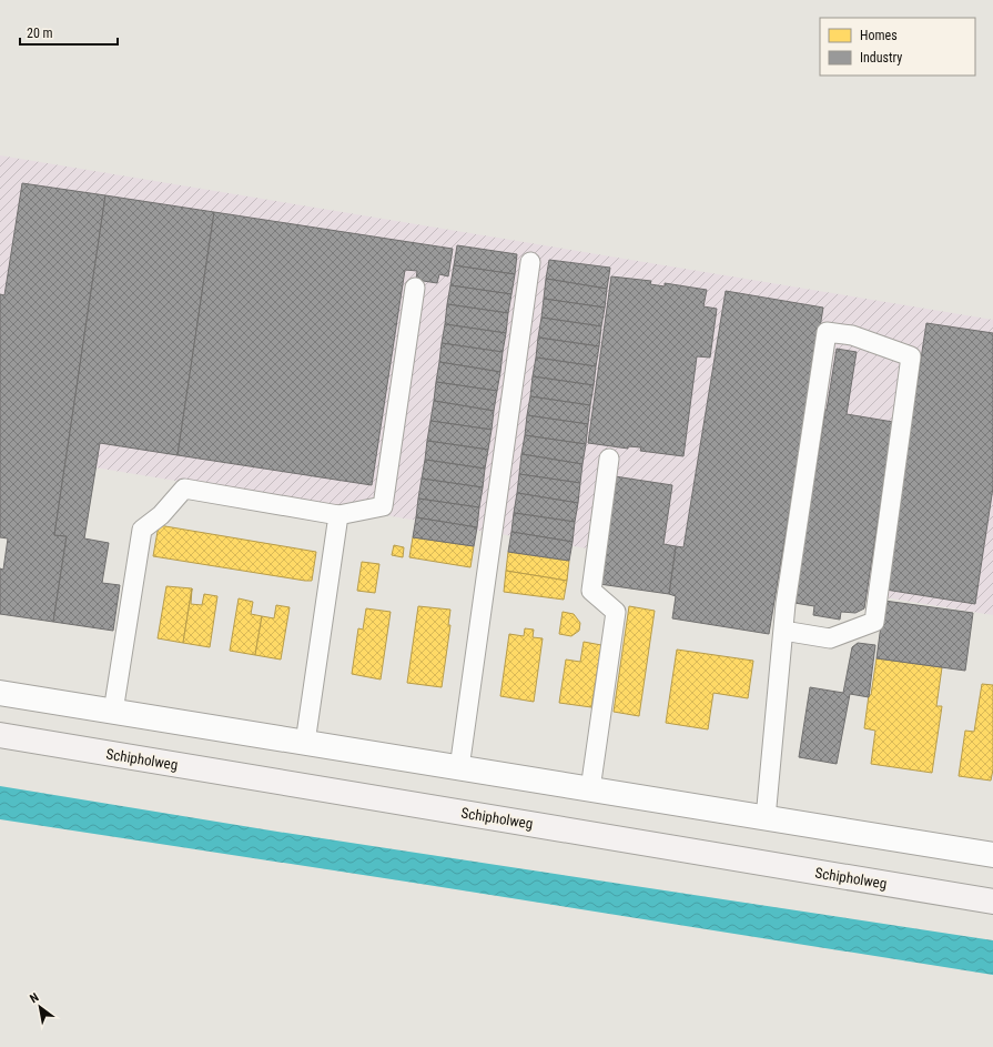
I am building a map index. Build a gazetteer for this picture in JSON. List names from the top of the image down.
{
  "streets": {
    "main road": ["Schipholweg"]
  },
  "legend": ["Homes", "Industry"],
  "scale_bar": "20 m",
  "north": "top left"
}
